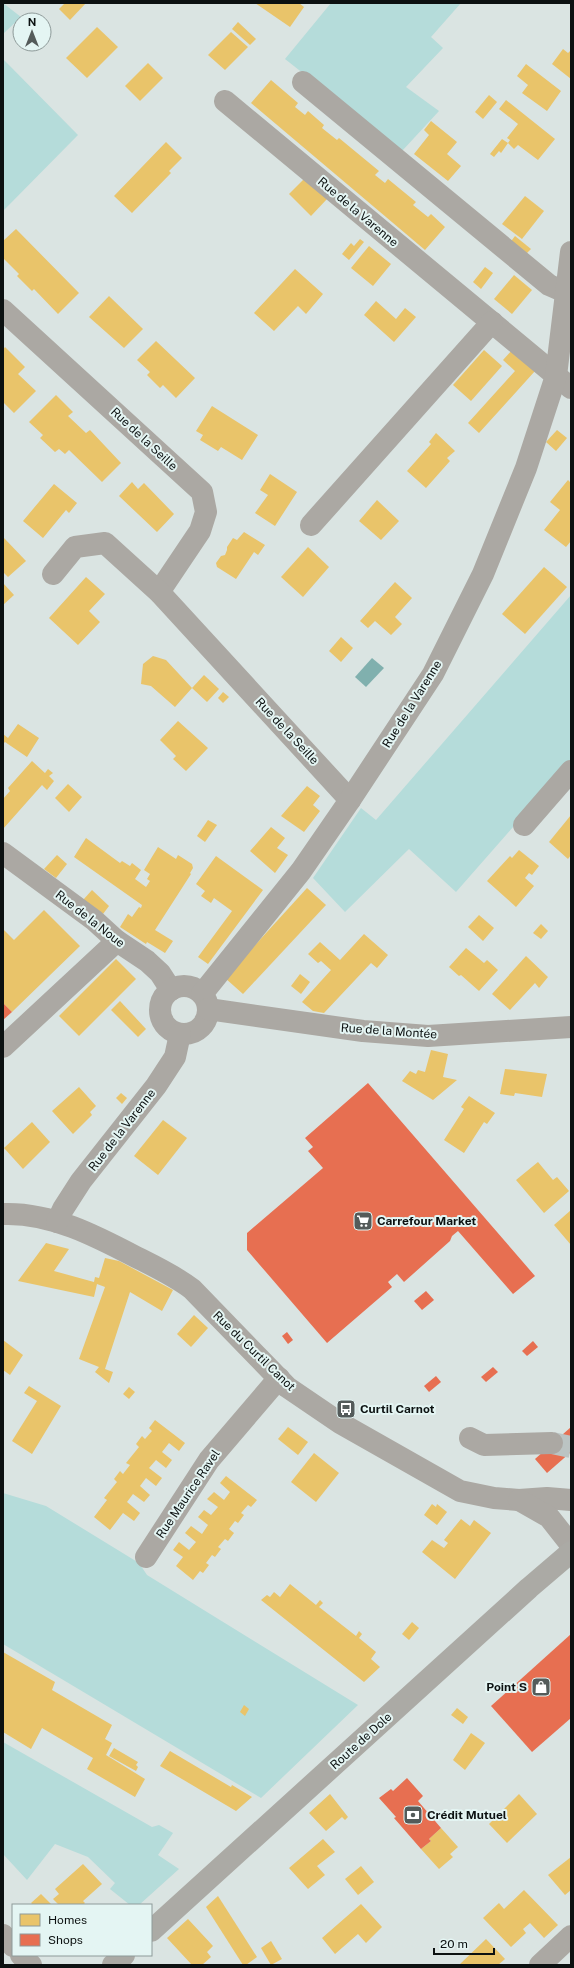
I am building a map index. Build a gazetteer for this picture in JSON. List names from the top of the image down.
{
  "streets": {
    "main road": ["Route de Dole"],
    "street": [
      "Rue de la Varenne",
      "Rue de la Seille",
      "Rue de la Noue",
      "Rue de la Montée",
      "Rue du Curtil Canot",
      "Rue Maurice Ravel"
    ]
  },
  "crossings": [
    ["Rue de la Varenne", "Rue de la Seille"],
    ["Rue de la Varenne", "Rue de la Noue"],
    ["Rue de la Varenne", "Rue de la Montée"],
    ["Rue de la Varenne", "Rue du Curtil Canot"],
    ["Rue de la Noue", "Rue de la Montée"],
    ["Rue du Curtil Canot", "Rue Maurice Ravel"]
  ],
  "places": {
    "supermarket": ["Carrefour Market"],
    "bus stop": ["Curtil Carnot"],
    "shop": ["Point S"],
    "bank": ["Crédit Mutuel"]
  },
  "legend": ["Homes", "Shops"],
  "scale_bar": "20 m",
  "north": "top"
}
